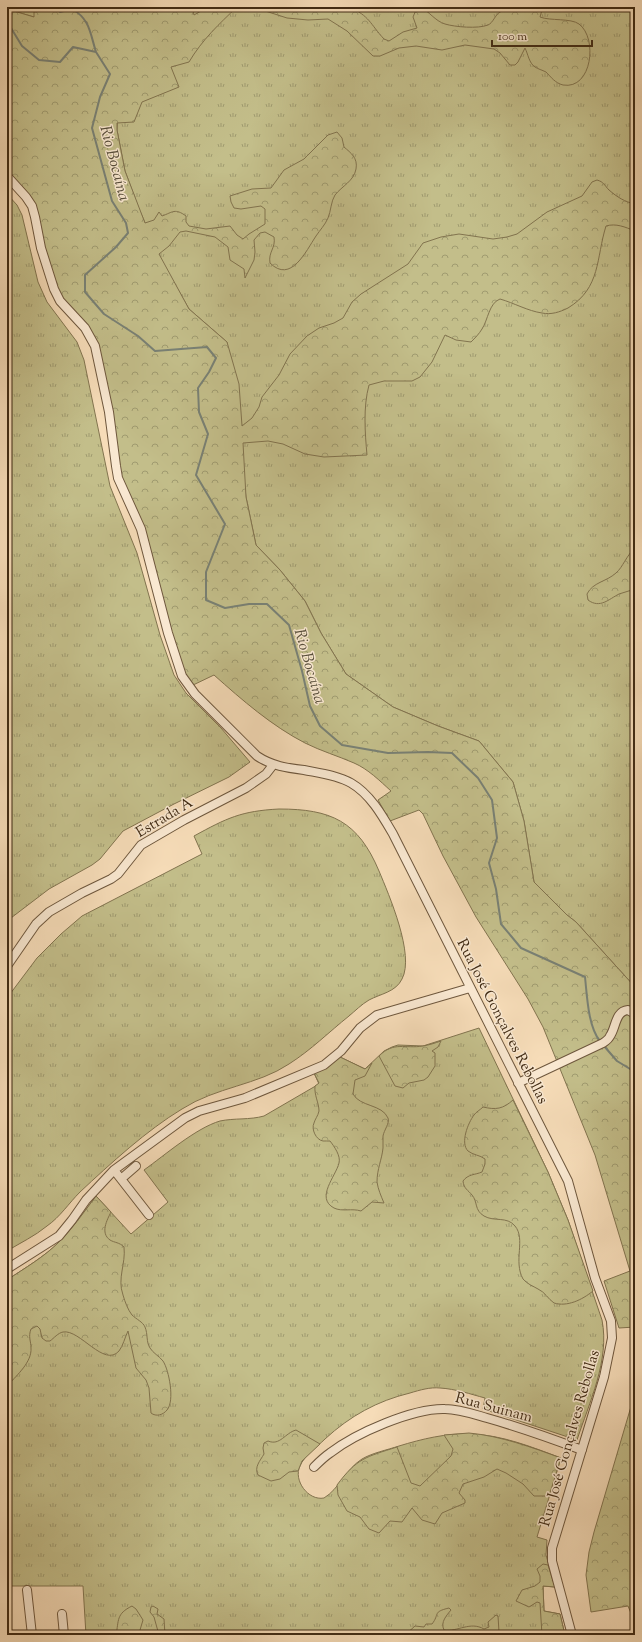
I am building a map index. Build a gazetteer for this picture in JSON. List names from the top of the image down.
{
  "streets": {
    "street": ["Estrada A", "Rua José Gonçalves Rebollas", "Rua Suinam"]
  },
  "crossings": [
    ["Estrada A", "Rua José Gonçalves Rebollas"],
    ["Rua José Gonçalves Rebollas", "Rua Suinam"]
  ],
  "water": ["Rio Bocaína"],
  "scale_bar": "100 m"
}
